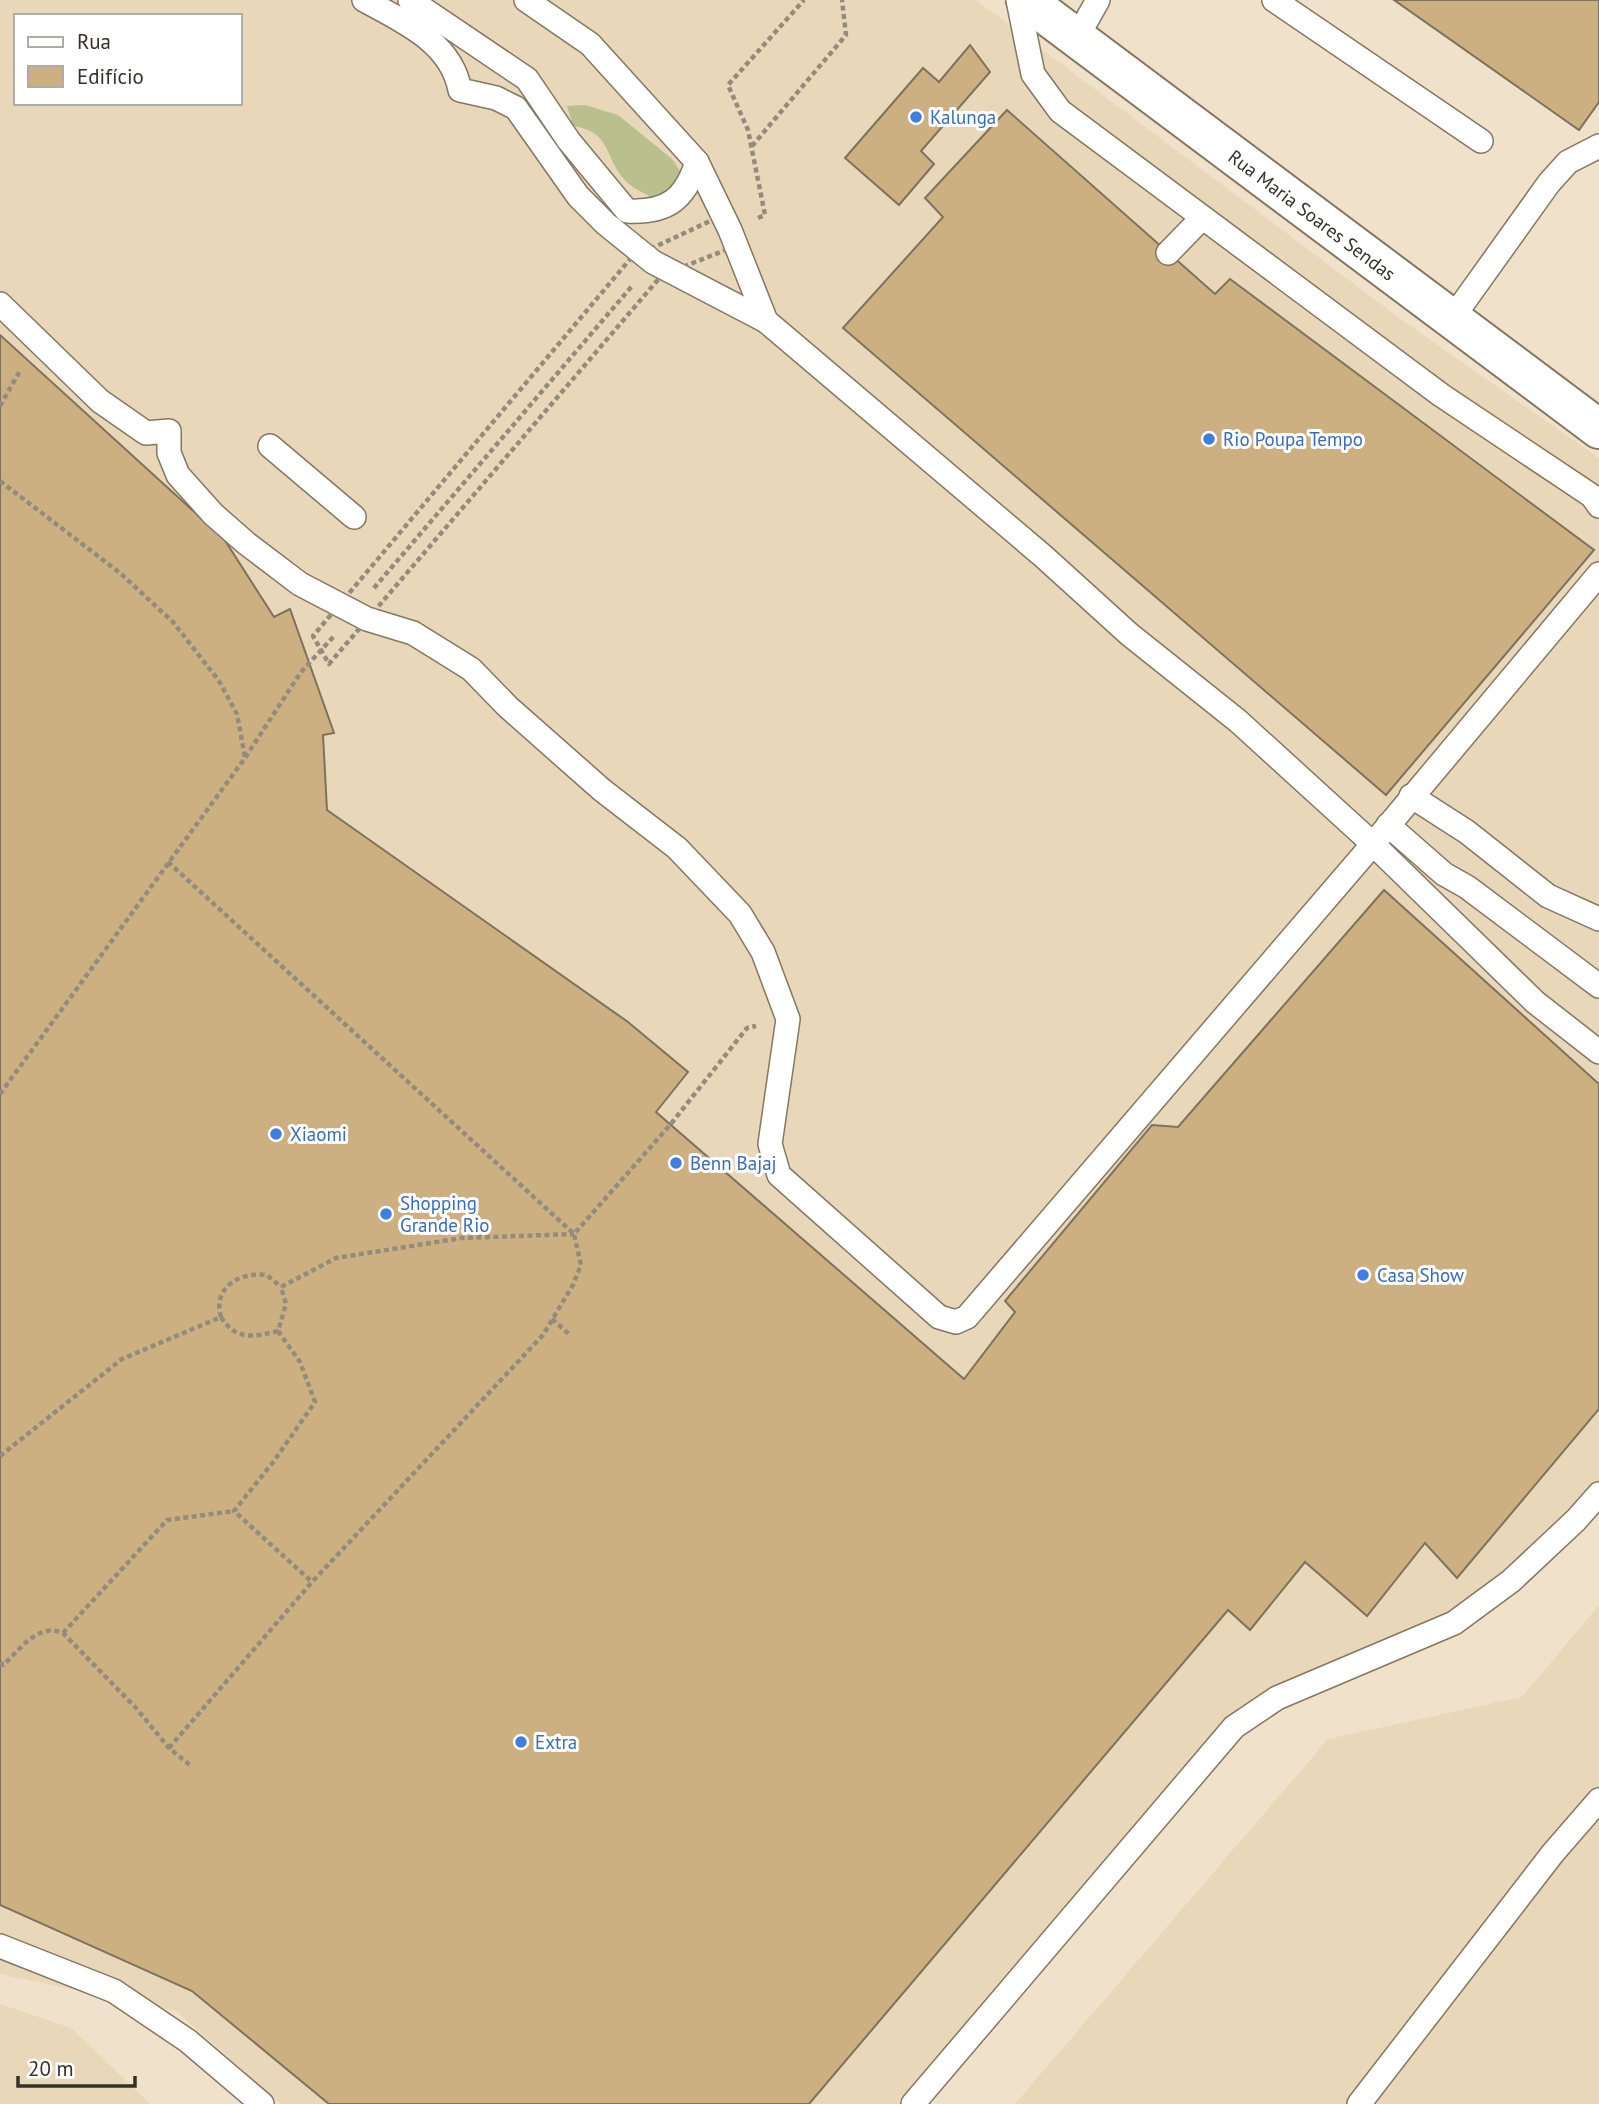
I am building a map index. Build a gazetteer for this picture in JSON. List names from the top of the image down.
{
  "streets": {
    "main road": ["Rua Maria Soares Sendas"]
  },
  "places": [
    "Kalunga",
    "Rio Poupa Tempo",
    "Xiaomi",
    "Benn Bajaj",
    "Shopping Grande Rio",
    "Casa Show",
    "Extra"
  ],
  "legend": ["Rua", "Edifício"],
  "scale_bar": "20 m"
}
